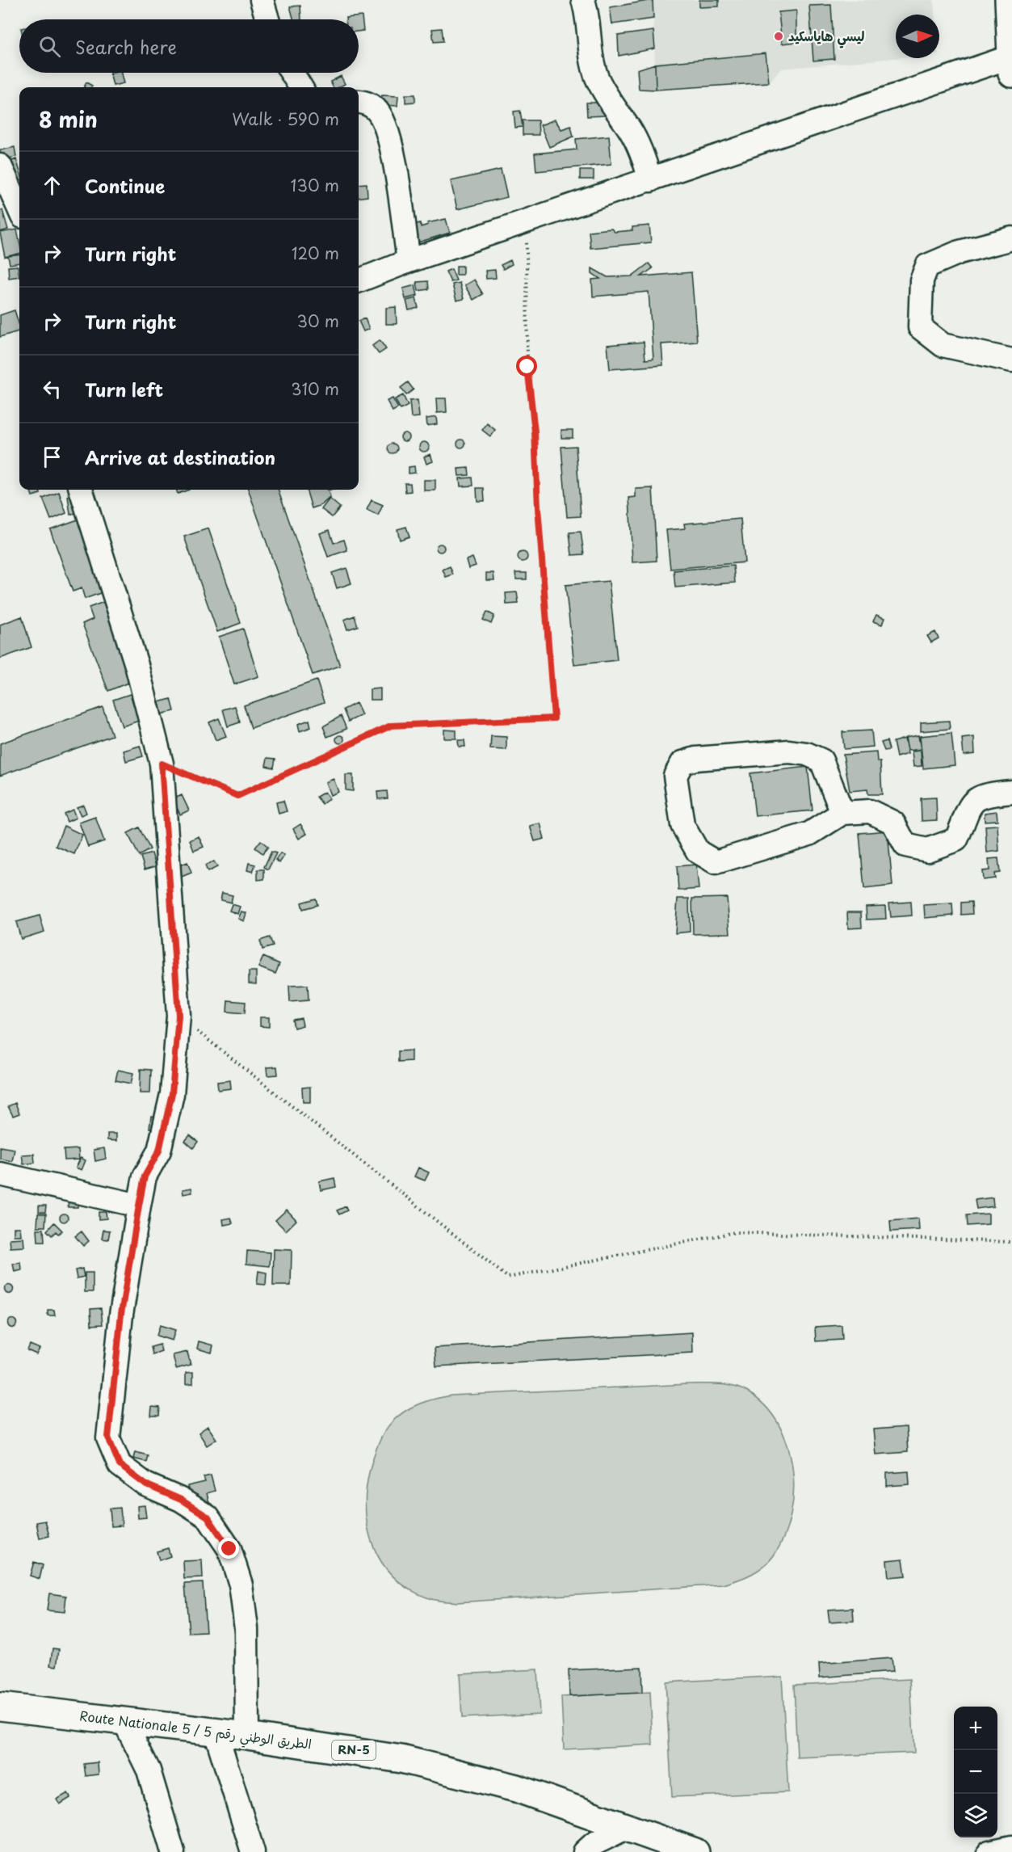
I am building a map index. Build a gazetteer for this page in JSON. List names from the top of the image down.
{
  "streets": {
    "main road": ["Route Nationale 5 / الطريق الوطني رقم 5", "RN-5"]
  },
  "places": ["ليسي هاياسكيد"],
  "north": "right",
  "page": {
    "search": "Search here",
    "heading": ["8 min", "Walk · 590 m"],
    "list": [
      ["Continue", "130 m"],
      ["Turn right", "120 m"],
      ["Turn right", "30 m"],
      ["Turn left", "310 m"],
      "Arrive at destination"
    ],
    "map_buttons": ["+", "−"]
  }
}
